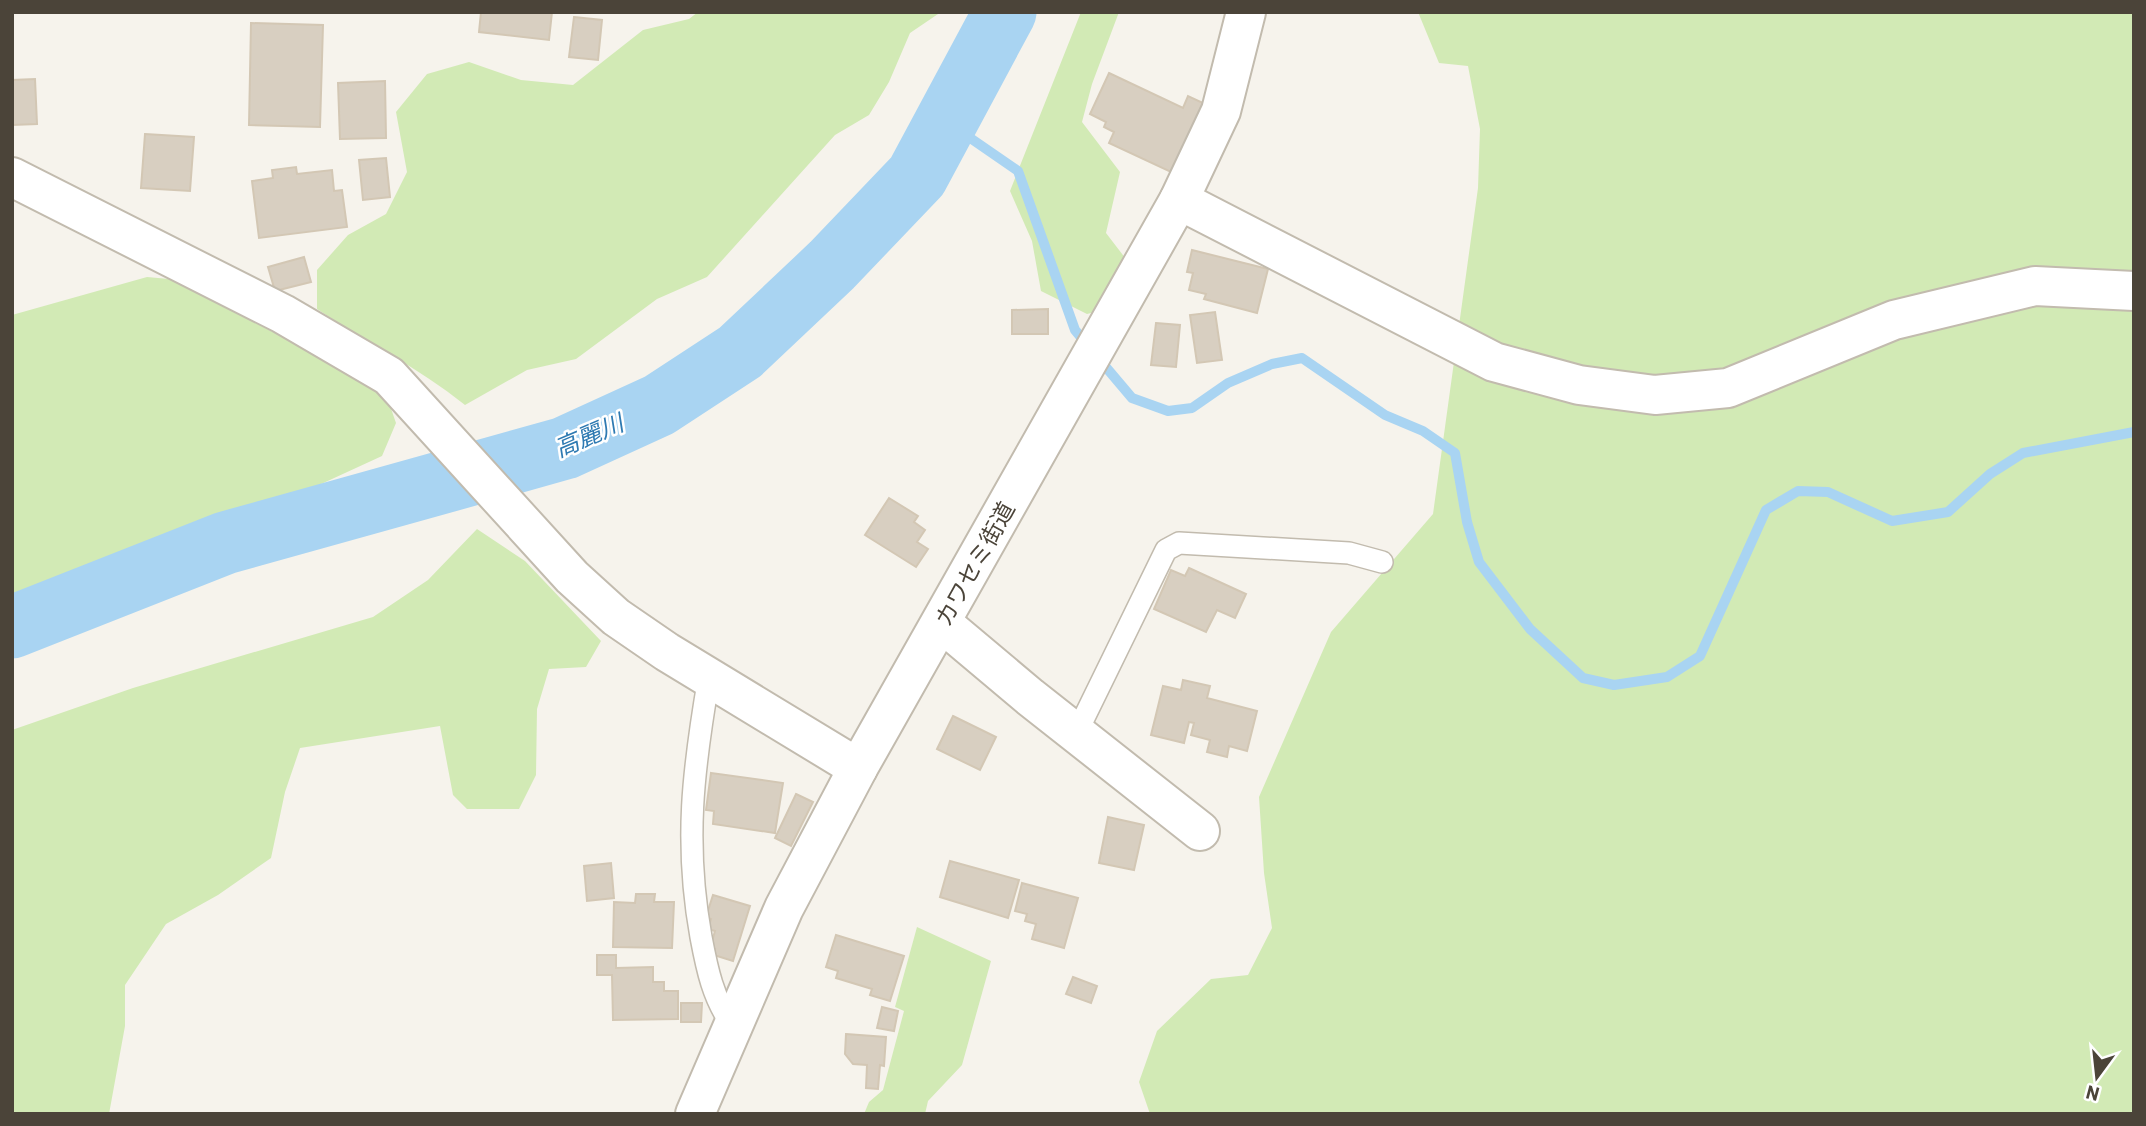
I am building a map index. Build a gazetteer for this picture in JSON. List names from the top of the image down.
{
  "streets": {
    "street": ["カワセミ街道"]
  },
  "water": ["高麗川"],
  "north": "bottom"
}
